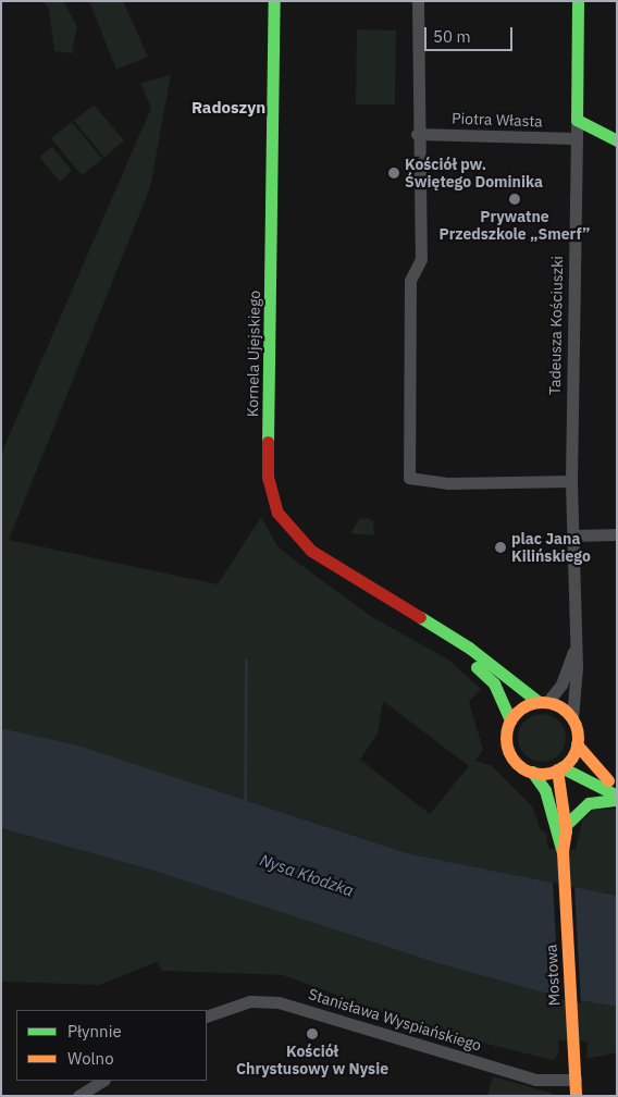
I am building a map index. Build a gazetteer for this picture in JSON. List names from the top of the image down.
{
  "streets": {
    "main road": ["Tadeusza Kościuszki", "Kornela Ujejskiego", "Mostowa"],
    "street": ["Piotra Własta", "Stanisława Wyspiańskiego"]
  },
  "crossings": [
    ["Piotra Własta", "Tadeusza Kościuszki"],
    ["Tadeusza Kościuszki", "Kornela Ujejskiego"],
    ["Tadeusza Kościuszki", "Mostowa"],
    ["Kornela Ujejskiego", "Mostowa"],
    ["Mostowa", "Stanisława Wyspiańskiego"]
  ],
  "districts": ["Radoszyn"],
  "water": ["Nysa Kłodzka"],
  "places": [
    "Kościół pw. Świętego Dominika",
    "Prywatne Przedszkole „Smerf”",
    "plac Jana Kilińskiego",
    "Kościół Chrystusowy w Nysie"
  ],
  "legend": ["Płynnie", "Wolno"],
  "scale_bar": "50 m"
}
